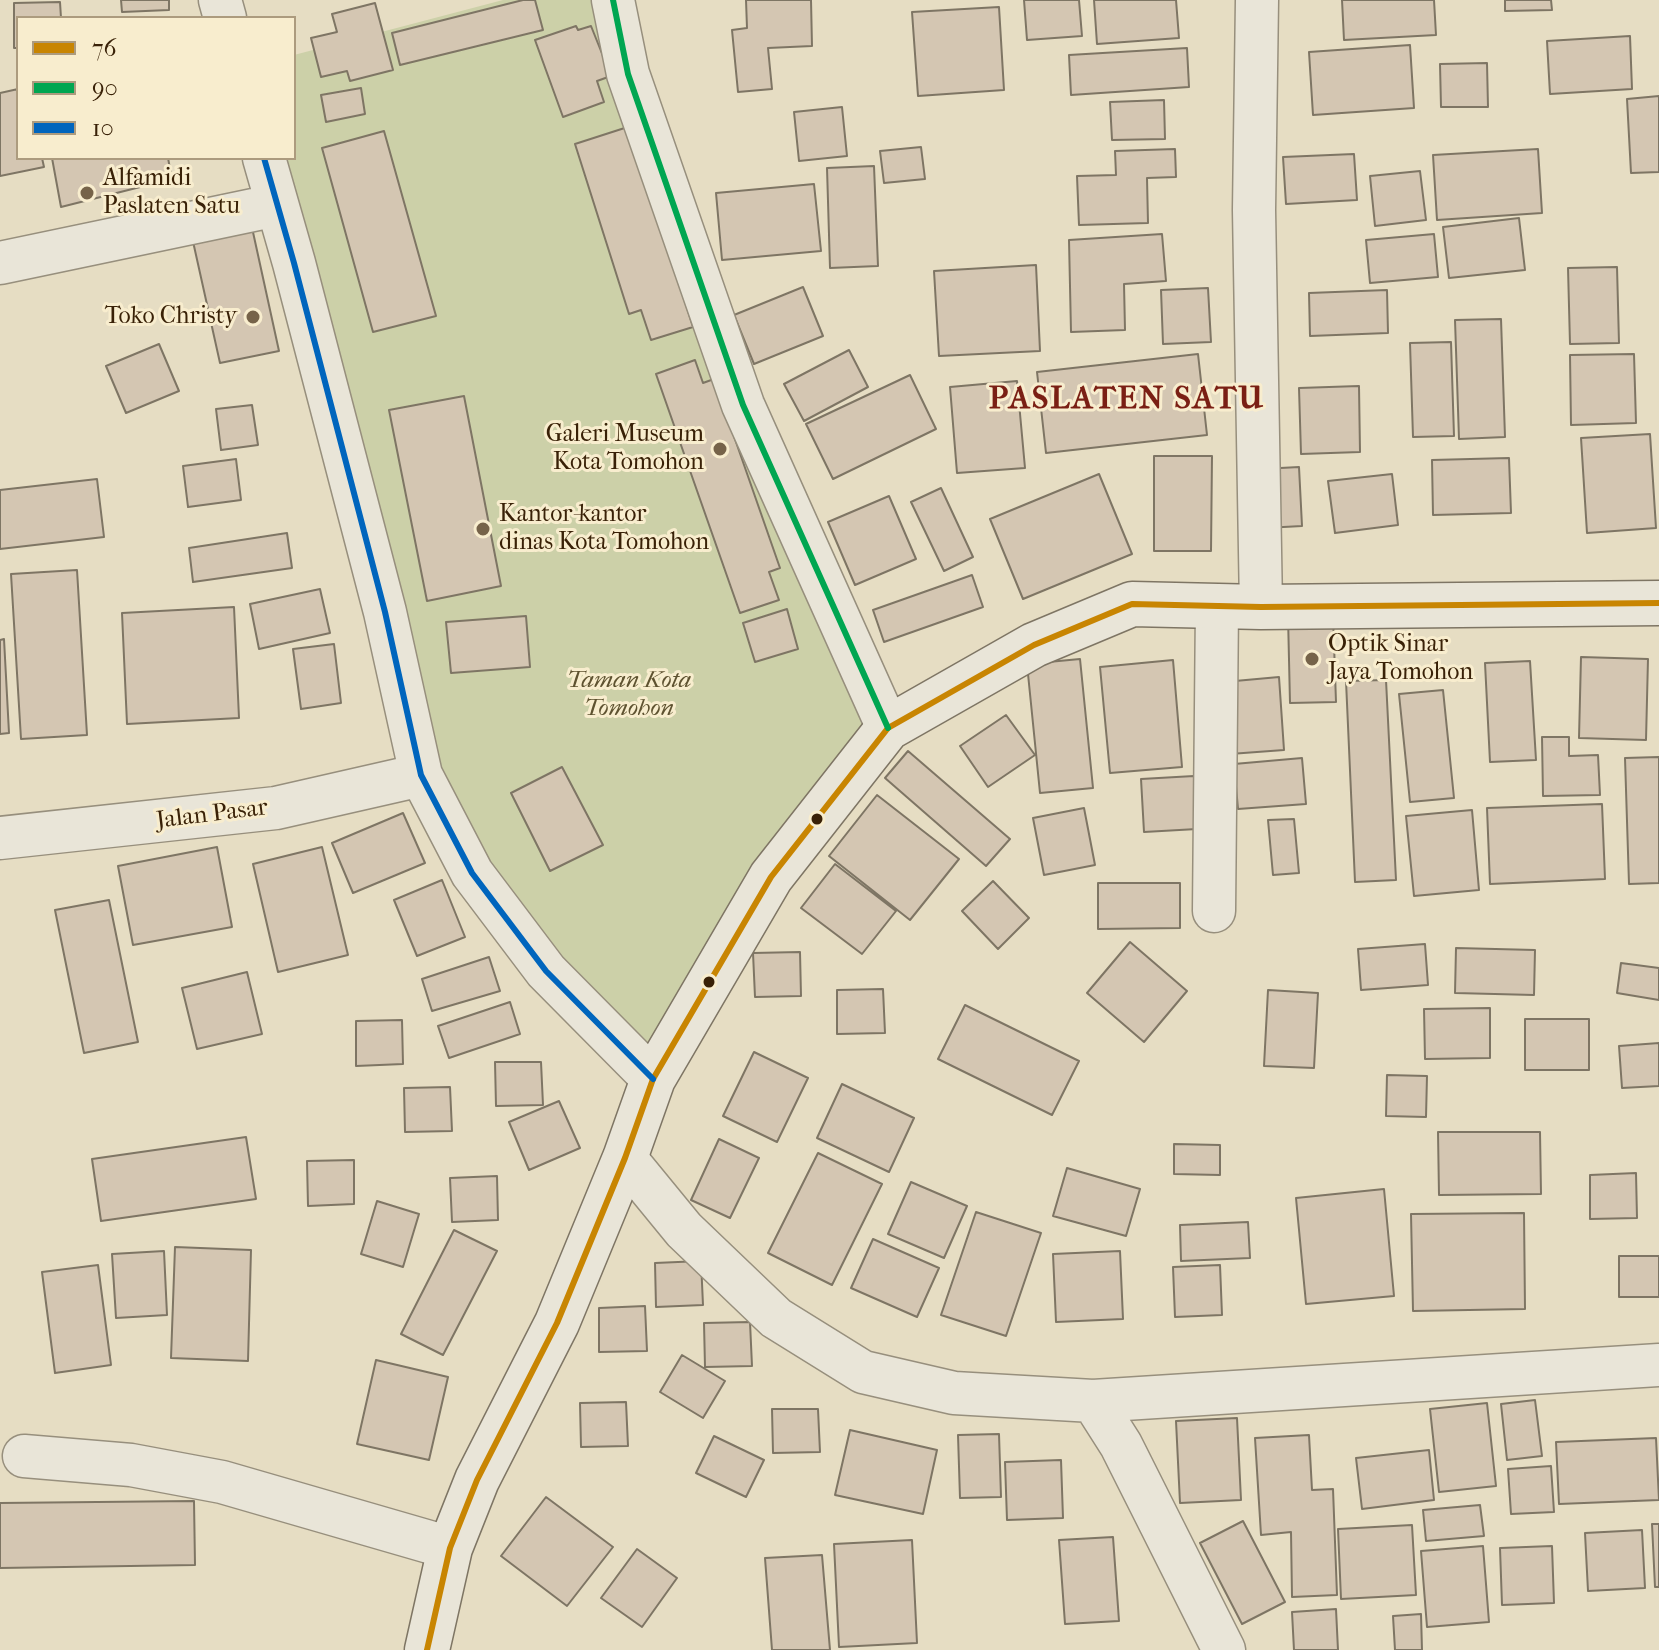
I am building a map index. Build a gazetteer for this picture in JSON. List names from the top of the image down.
{
  "streets": {
    "street": ["Jalan Pasar"]
  },
  "districts": ["PASLATEN SATU"],
  "parks": ["Taman Kota Tomohon"],
  "places": [
    "Alfamidi Paslaten Satu",
    "Toko Christy",
    "Galeri Museum Kota Tomohon",
    "Kantor-kantor dinas Kota Tomohon",
    "Optik Sinar Jaya Tomohon"
  ],
  "lines": ["transit line 90", "transit line 10", "transit line 76"],
  "legend": ["76", "90", "10"]
}
